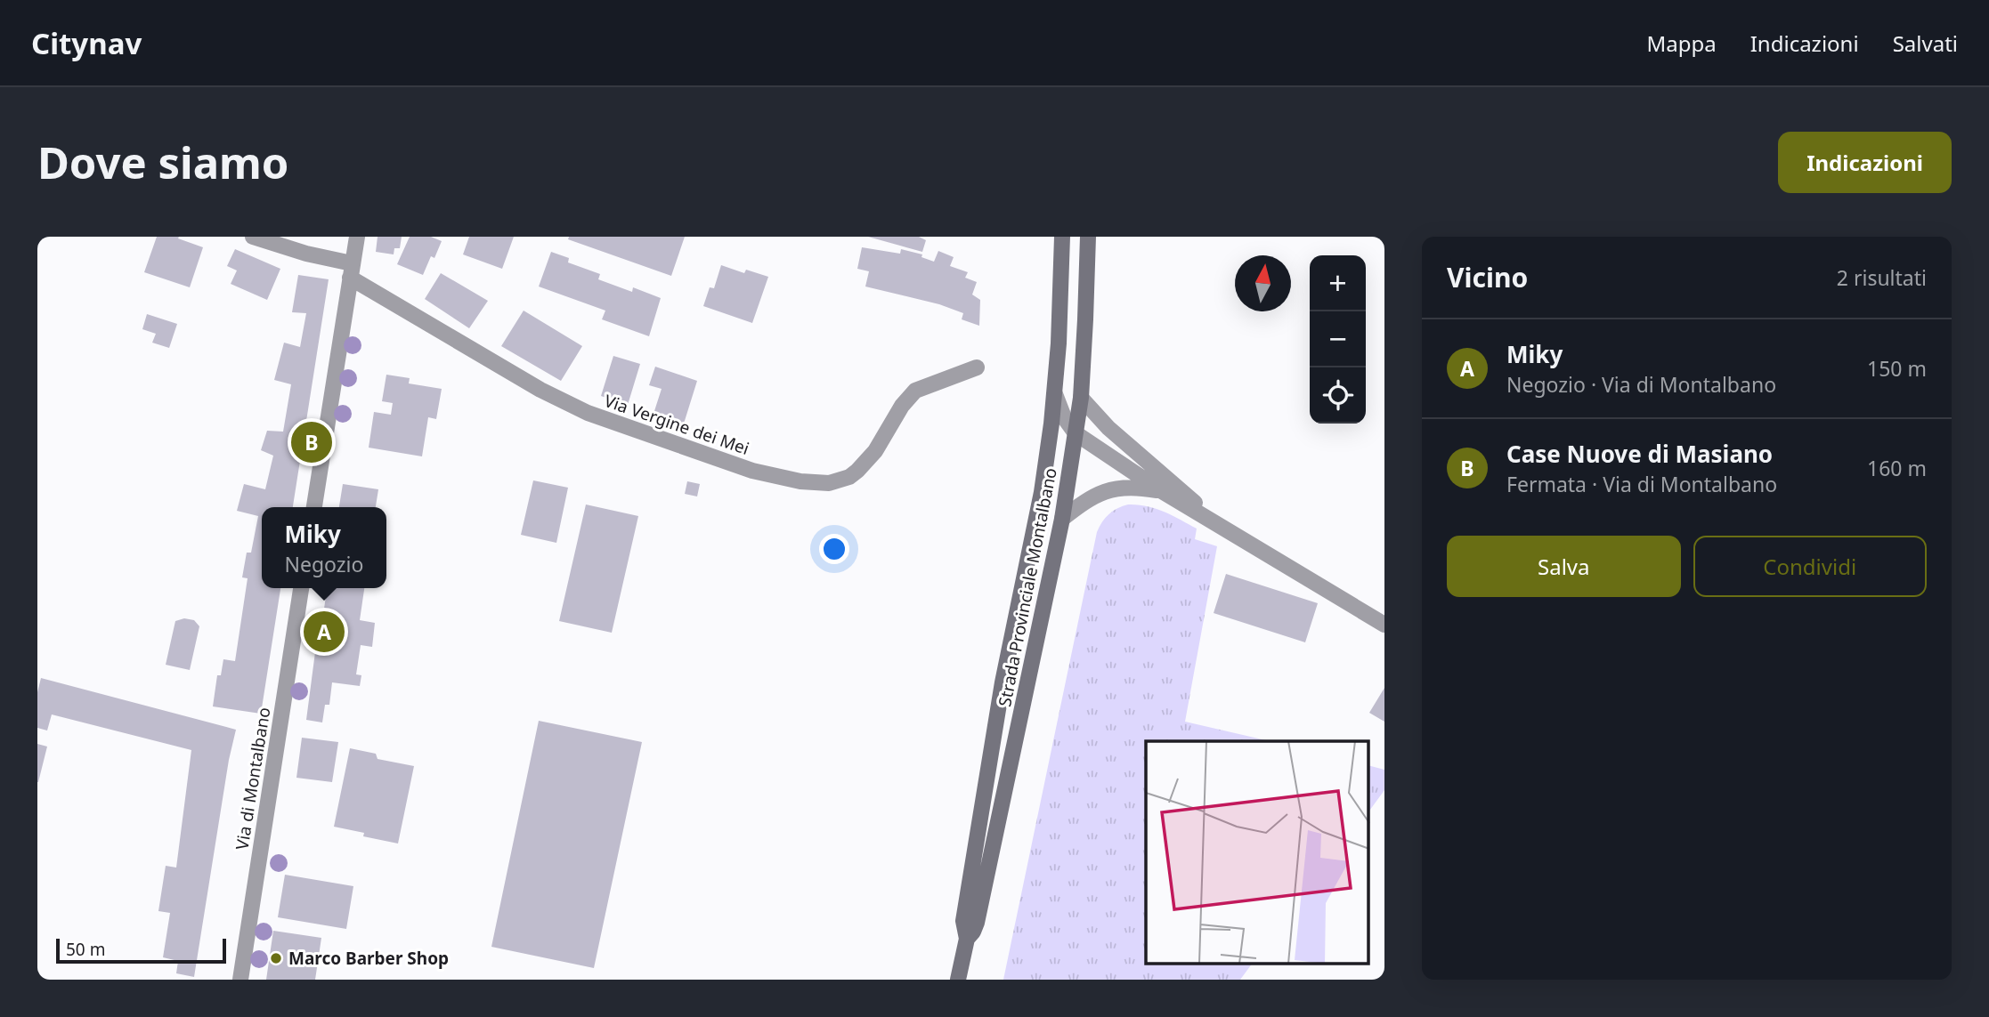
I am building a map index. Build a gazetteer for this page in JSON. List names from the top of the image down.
{
  "streets": {
    "main road": ["Strada Provinciale Montalbano"],
    "street": ["Via Vergine dei Mei", "Via di Montalbano"]
  },
  "places": ["Marco Barber Shop"],
  "scale_bar": "50 m",
  "north": "top",
  "page": {
    "header": "Citynav",
    "nav": ["Mappa", "Indicazioni", "Salvati"],
    "buttons": [
      "Indicazioni",
      ["Salva", "Condividi"]
    ],
    "title": "Dove siamo",
    "heading": ["Vicino", "2 risultati"],
    "map_buttons": ["+", "−"],
    "list": [
      {
        "mark": "A",
        "name": "Miky",
        "note": "Negozio · Via di Montalbano",
        "value": "150 m"
      },
      {
        "mark": "B",
        "name": "Case Nuove di Masiano",
        "note": "Fermata · Via di Montalbano",
        "value": "160 m"
      }
    ],
    "pins": ["B", "A"],
    "popup": ["Miky", "Negozio"],
    "scale": "50 m"
  }
}
